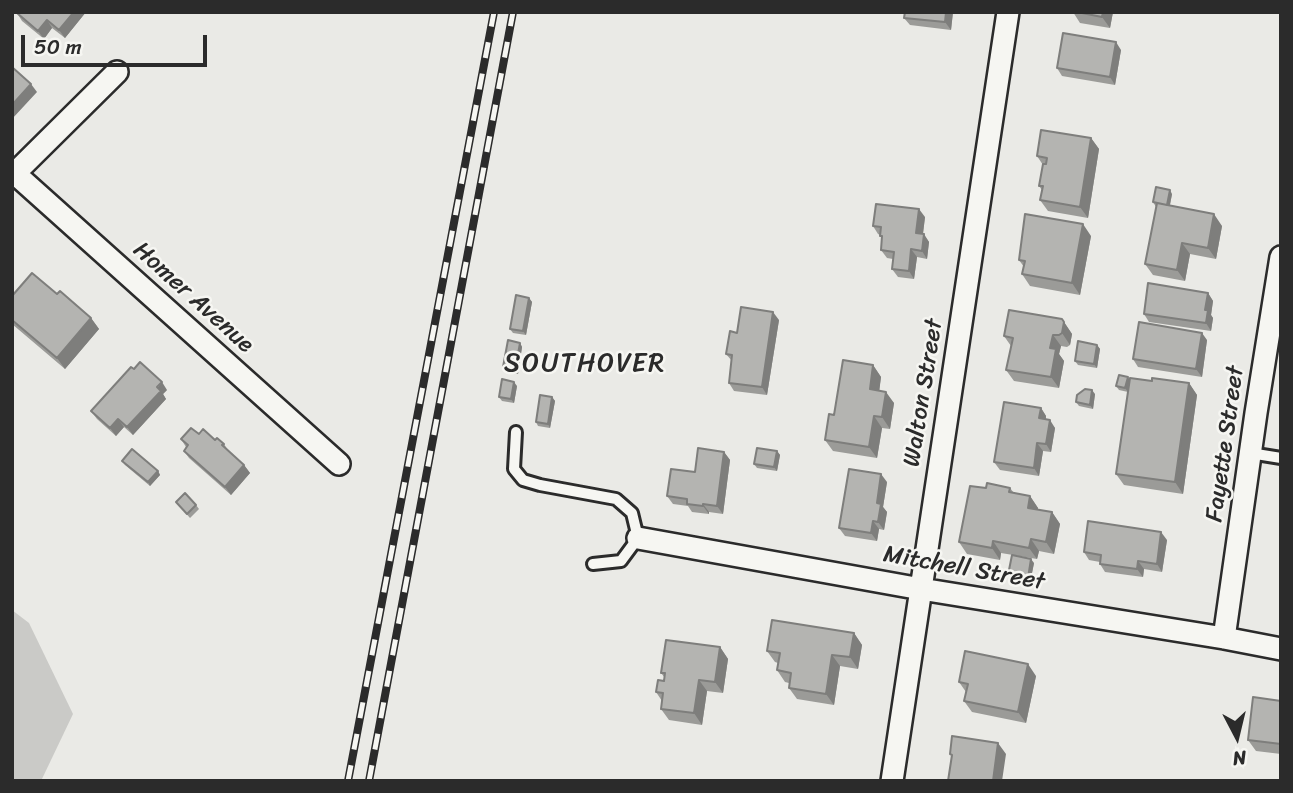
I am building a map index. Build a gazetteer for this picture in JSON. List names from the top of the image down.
{
  "streets": {
    "street": [
      "Homer Avenue",
      "Walton Street",
      "Fayette Street",
      "Mitchell Street"
    ]
  },
  "crossings": [
    ["Walton Street", "Mitchell Street"],
    ["Fayette Street", "Mitchell Street"]
  ],
  "districts": ["SOUTHOVER"],
  "scale_bar": "50 m",
  "north": "bottom"
}
